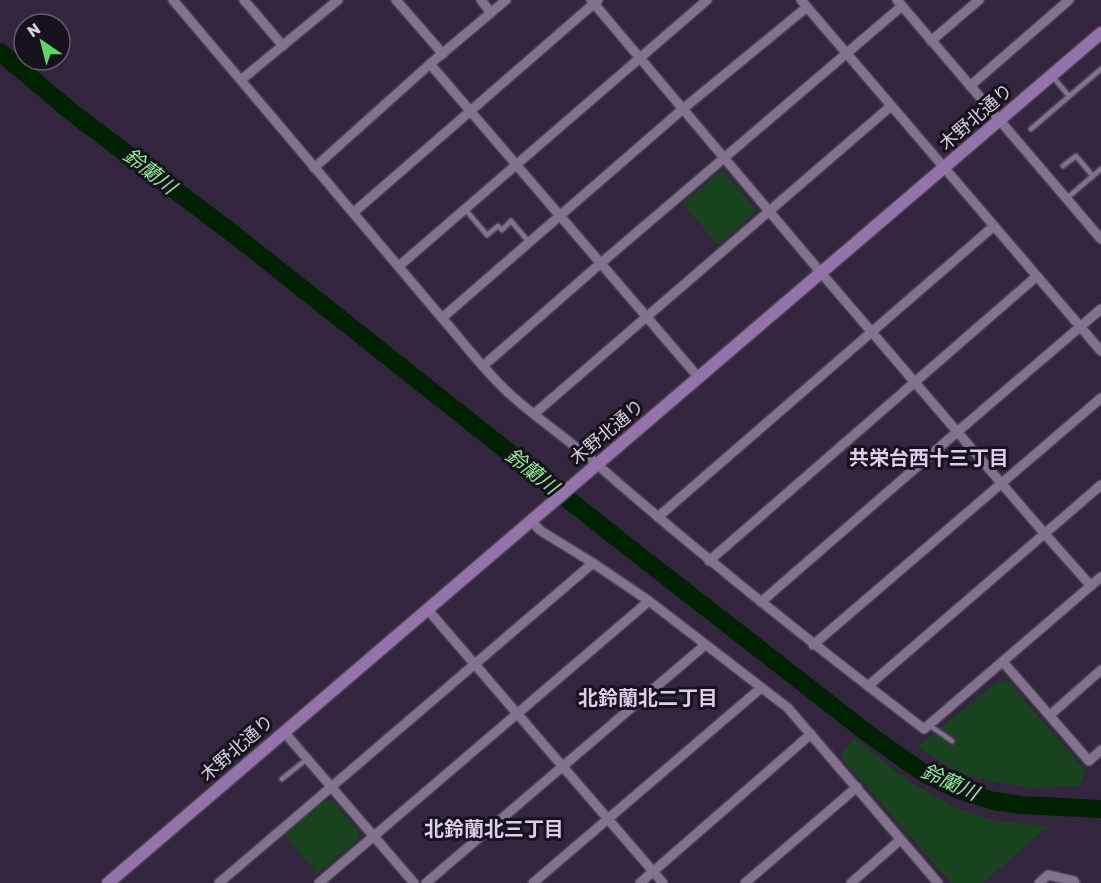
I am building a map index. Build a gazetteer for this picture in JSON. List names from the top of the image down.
{
  "streets": {
    "street": ["木野北通り"]
  },
  "districts": ["共栄台西十三丁目", "北鈴蘭北二丁目", "北鈴蘭北三丁目"],
  "water": ["鈴蘭川"],
  "north": "top left"
}
